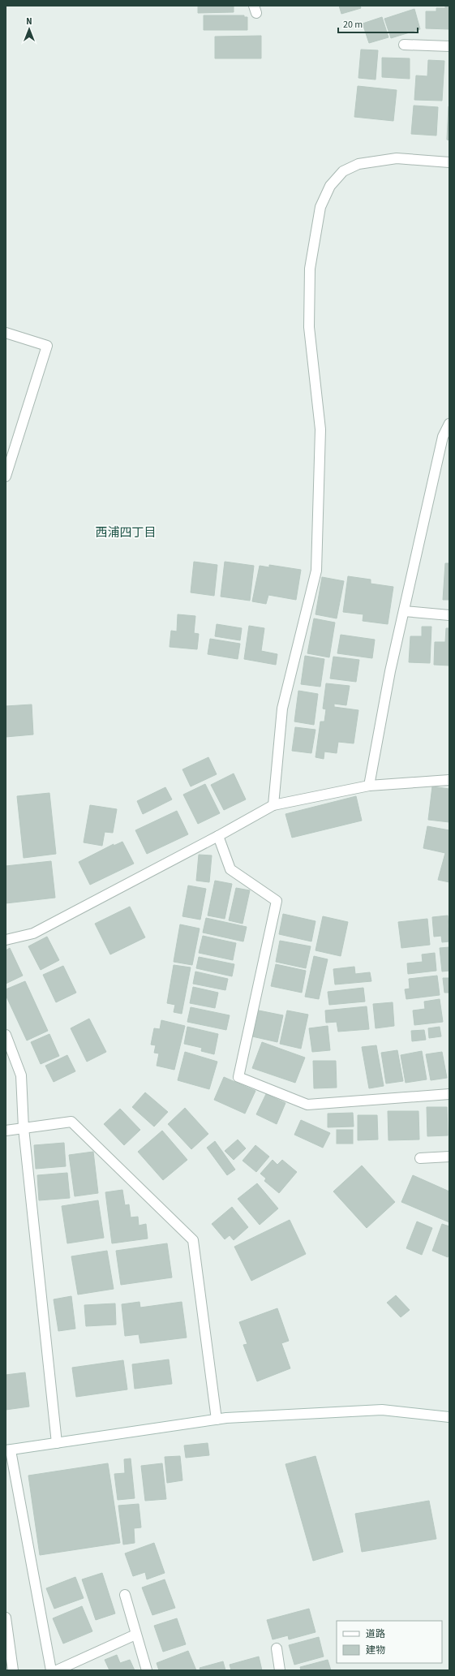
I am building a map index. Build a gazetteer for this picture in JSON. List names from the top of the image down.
{
  "districts": ["西浦四丁目"],
  "legend": ["道路", "建物"],
  "scale_bar": "20 m",
  "north": "top"
}
